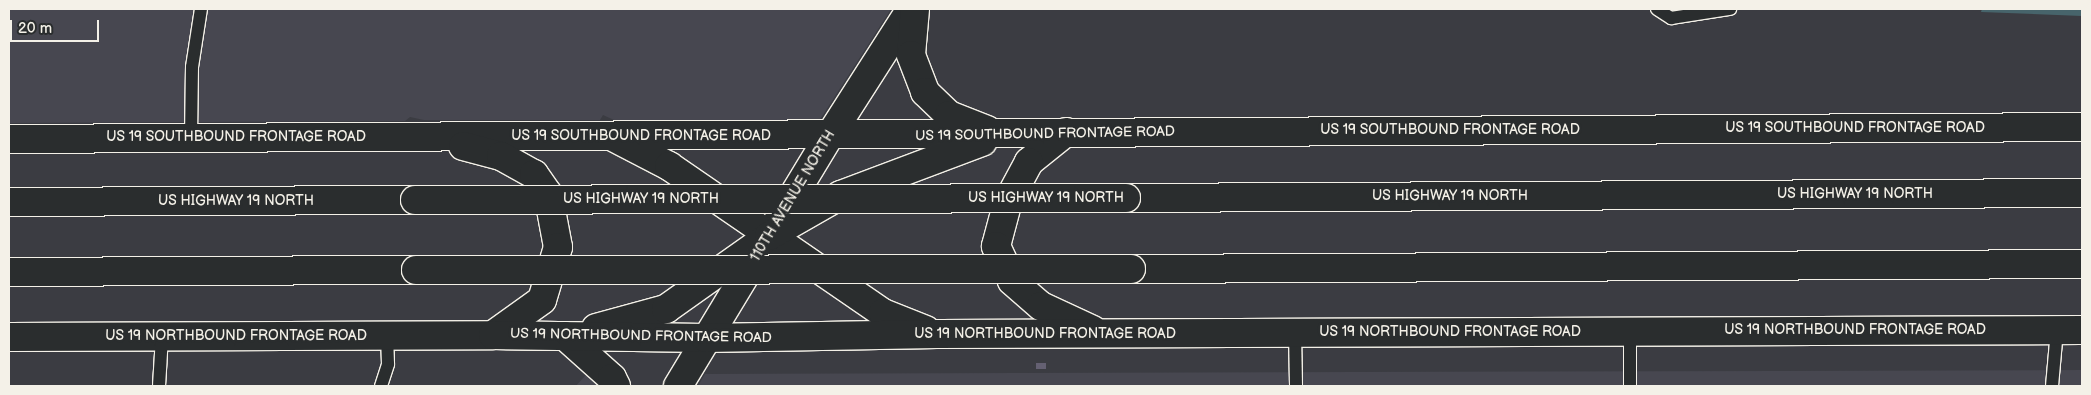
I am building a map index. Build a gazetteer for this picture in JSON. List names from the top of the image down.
{
  "streets": {
    "main road": [
      "US 19 SOUTHBOUND FRONTAGE ROAD",
      "US HIGHWAY 19 NORTH",
      "110TH AVENUE NORTH",
      "US 19 NORTHBOUND FRONTAGE ROAD"
    ]
  },
  "crossings": [
    ["US 19 SOUTHBOUND FRONTAGE ROAD", "110TH AVENUE NORTH"],
    ["110TH AVENUE NORTH", "US 19 NORTHBOUND FRONTAGE ROAD"]
  ],
  "scale_bar": "20 m"
}
